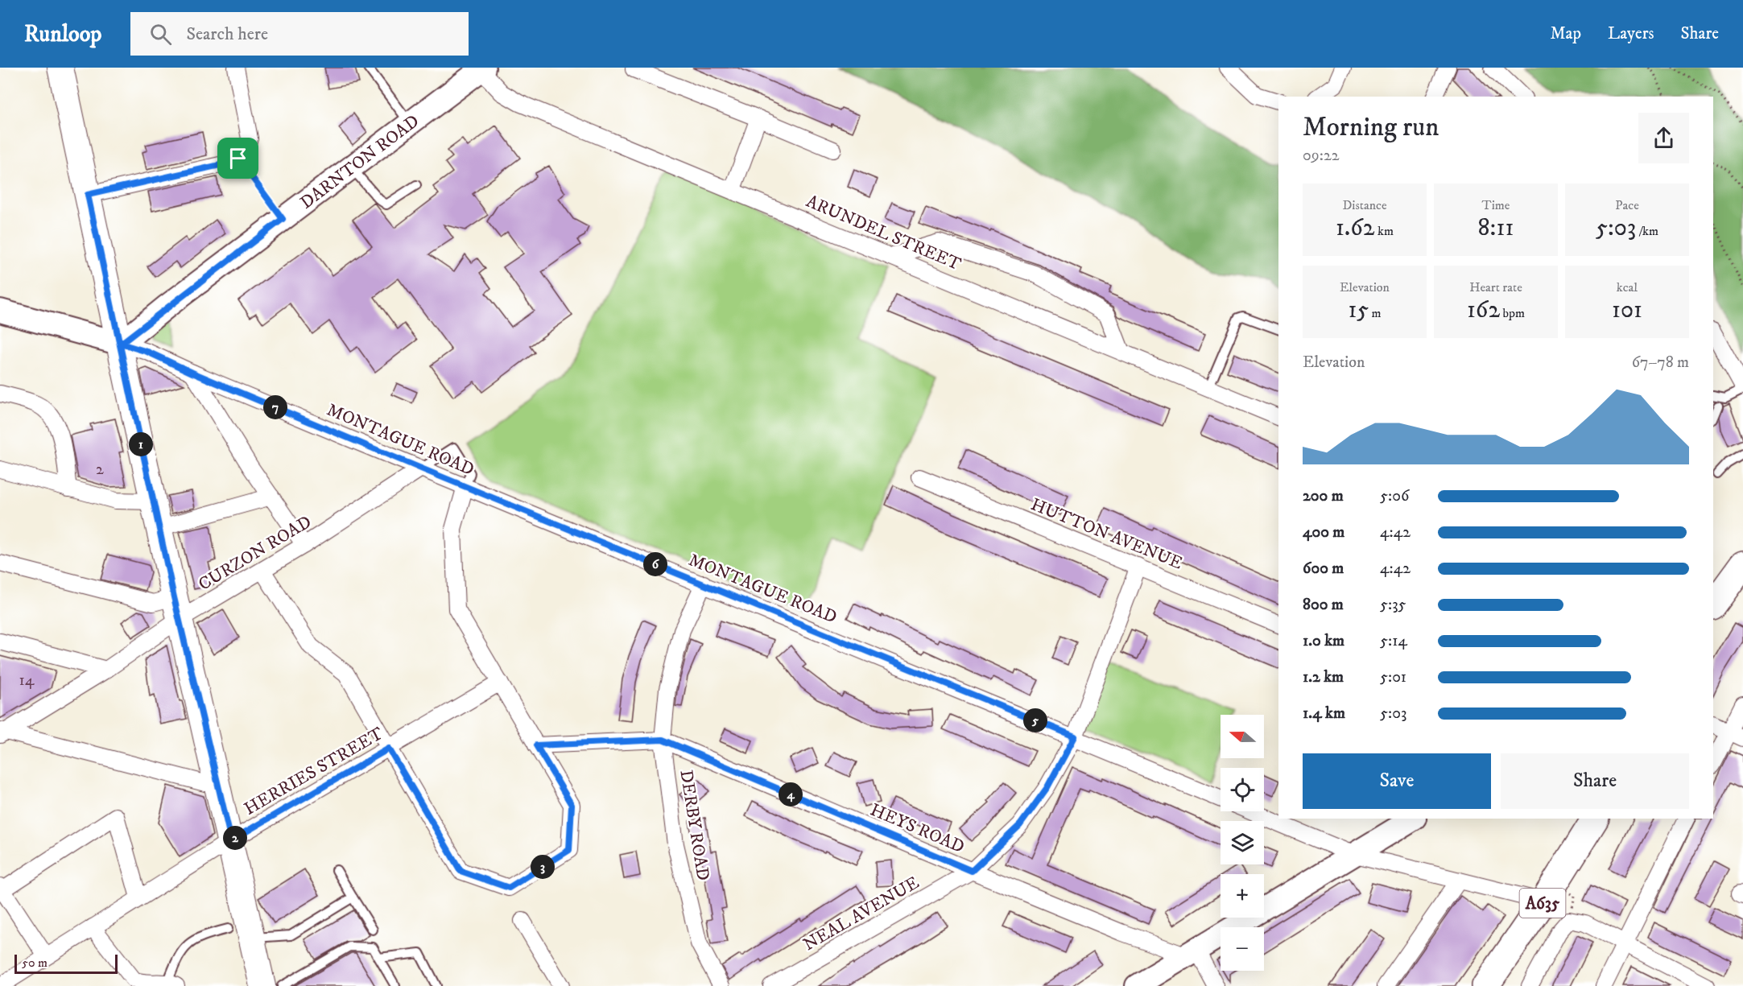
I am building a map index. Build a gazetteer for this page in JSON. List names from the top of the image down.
{
  "streets": {
    "highway": ["A635"],
    "street": [
      "DARNTON ROAD",
      "ARUNDEL STREET",
      "MONTAGUE ROAD",
      "HUTTON AVENUE",
      "CURZON ROAD",
      "HERRIES STREET",
      "DERBY ROAD",
      "HEYS ROAD",
      "NEAL AVENUE"
    ]
  },
  "crossings": [
    ["DARNTON ROAD", "ARUNDEL STREET"],
    ["DARNTON ROAD", "MONTAGUE ROAD"],
    ["MONTAGUE ROAD", "CURZON ROAD"],
    ["MONTAGUE ROAD", "DERBY ROAD"],
    ["MONTAGUE ROAD", "A635"],
    ["MONTAGUE ROAD", "NEAL AVENUE"],
    ["HUTTON AVENUE", "NEAL AVENUE"],
    ["DERBY ROAD", "HEYS ROAD"],
    ["HEYS ROAD", "NEAL AVENUE"]
  ],
  "house_numbers": ["2", "14"],
  "scale_bar": "50 m",
  "north": "left",
  "page": {
    "header": "Runloop",
    "search": "Search here",
    "nav": ["Map", "Layers", "Share"],
    "heading": ["Morning run", "09:22"],
    "stats": [
      ["Distance", "1.62 km"],
      ["Time", "8:11"],
      ["Pace", "5:03 /km"],
      ["Elevation", "15 m"],
      ["Heart rate", "162 bpm"],
      ["kcal", "101"]
    ],
    "chart": ["Elevation", "67–78 m"],
    "pins": [
      "7",
      "1",
      "6",
      "5",
      "4",
      "2",
      "3"
    ],
    "list": [
      {
        "name": "200 m",
        "note": "5:06"
      },
      {
        "name": "400 m",
        "note": "4:42"
      },
      {
        "name": "600 m",
        "note": "4:42"
      },
      {
        "name": "800 m",
        "note": "5:35"
      },
      {
        "name": "1.0 km",
        "note": "5:14"
      },
      {
        "name": "1.2 km",
        "note": "5:01"
      },
      {
        "name": "1.4 km",
        "note": "5:03"
      }
    ],
    "map_buttons": ["+", "−"],
    "buttons": ["Save", "Share"],
    "scale": "50 m"
  }
}
